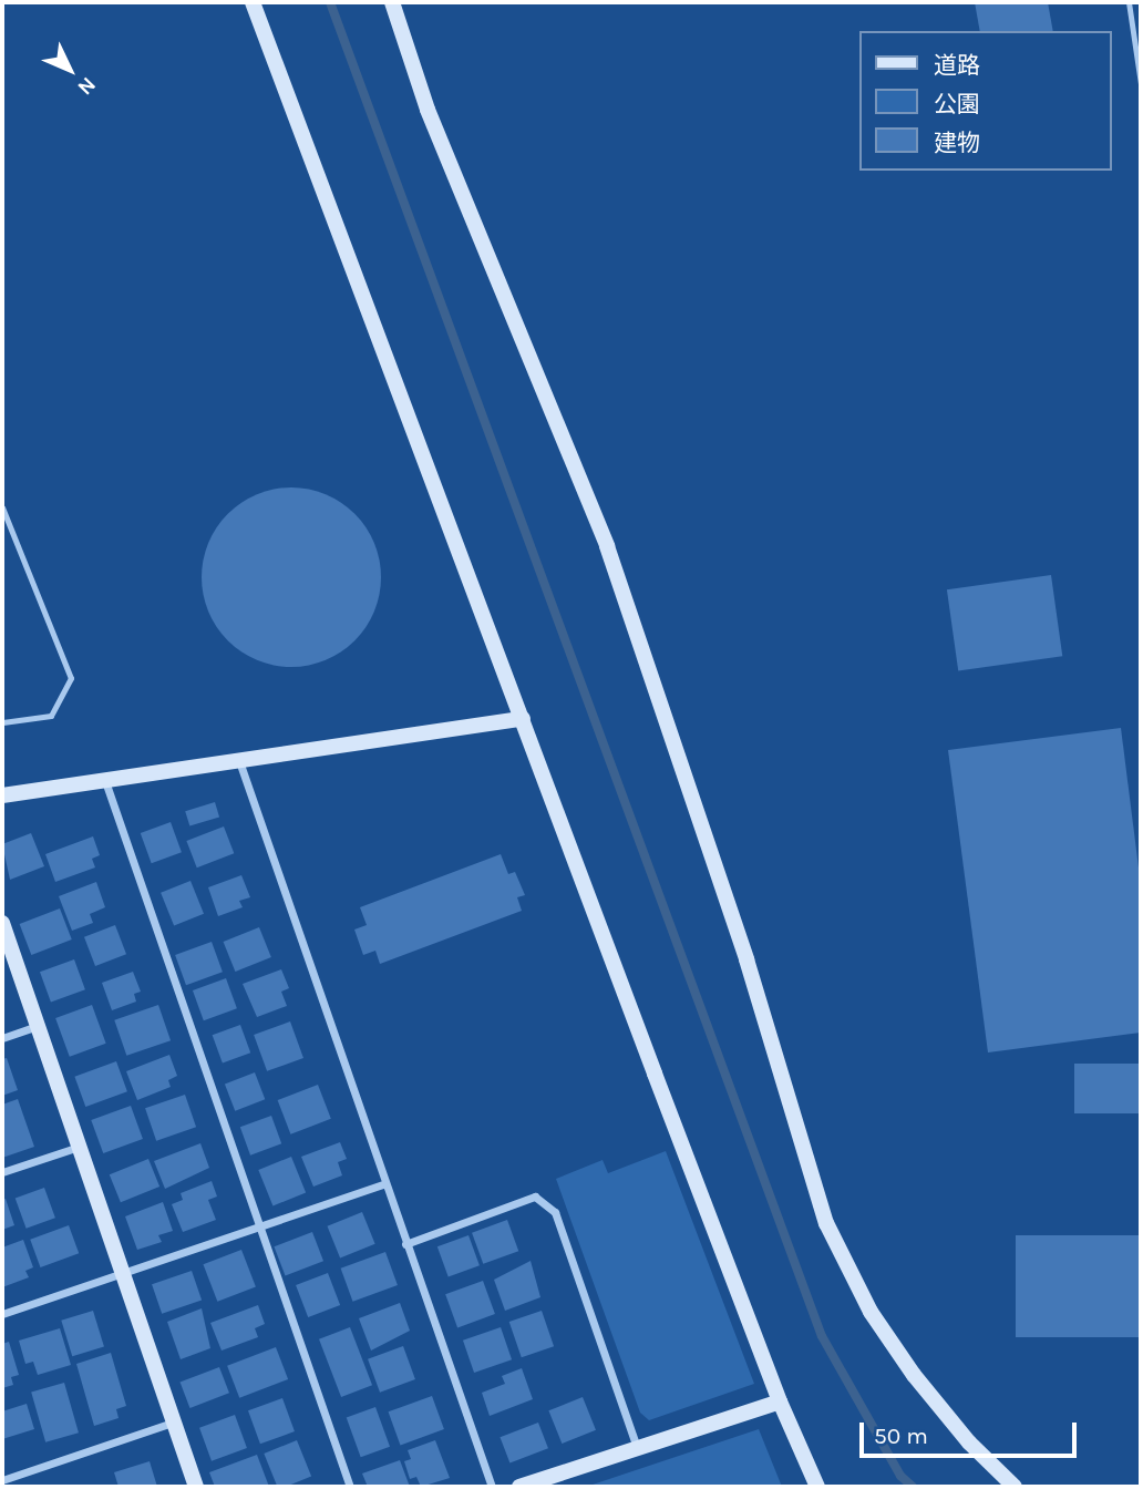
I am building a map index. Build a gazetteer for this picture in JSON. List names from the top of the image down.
{
  "legend": ["道路", "公園", "建物"],
  "scale_bar": "50 m",
  "north": "bottom right"
}
